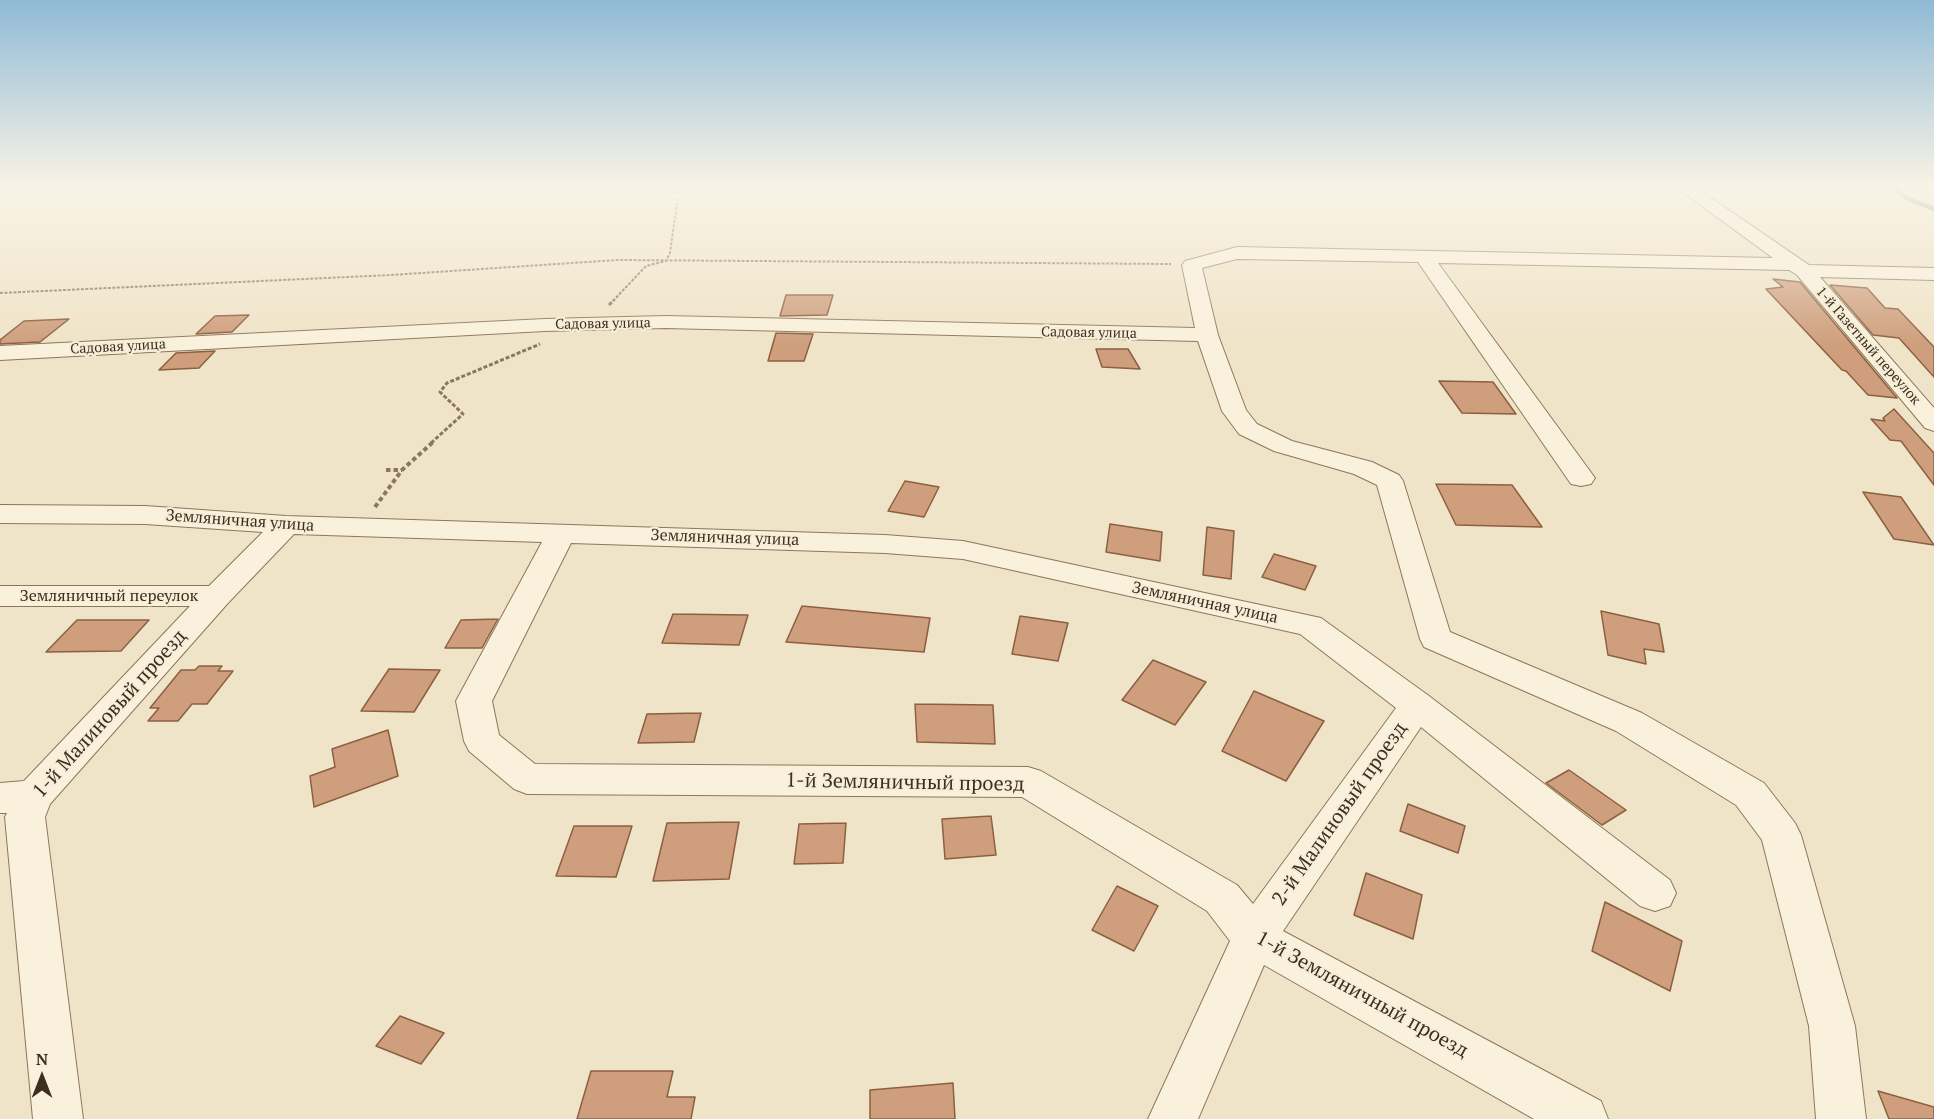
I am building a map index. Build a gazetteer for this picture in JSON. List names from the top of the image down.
{
  "streets": {
    "street": [
      "Садовая улица",
      "1-й Газетный переулок",
      "Земляничная улица",
      "Земляничный переулок",
      "1-й Малиновый проезд",
      "1-й Земляничный проезд",
      "2-й Малиновый проезд"
    ]
  },
  "crossings": [
    ["Земляничная улица", "1-й Малиновый проезд"],
    ["Земляничная улица", "1-й Земляничный проезд"],
    ["Земляничная улица", "2-й Малиновый проезд"],
    ["Земляничный переулок", "1-й Малиновый проезд"],
    ["1-й Земляничный проезд", "2-й Малиновый проезд"]
  ],
  "north": "top"
}
